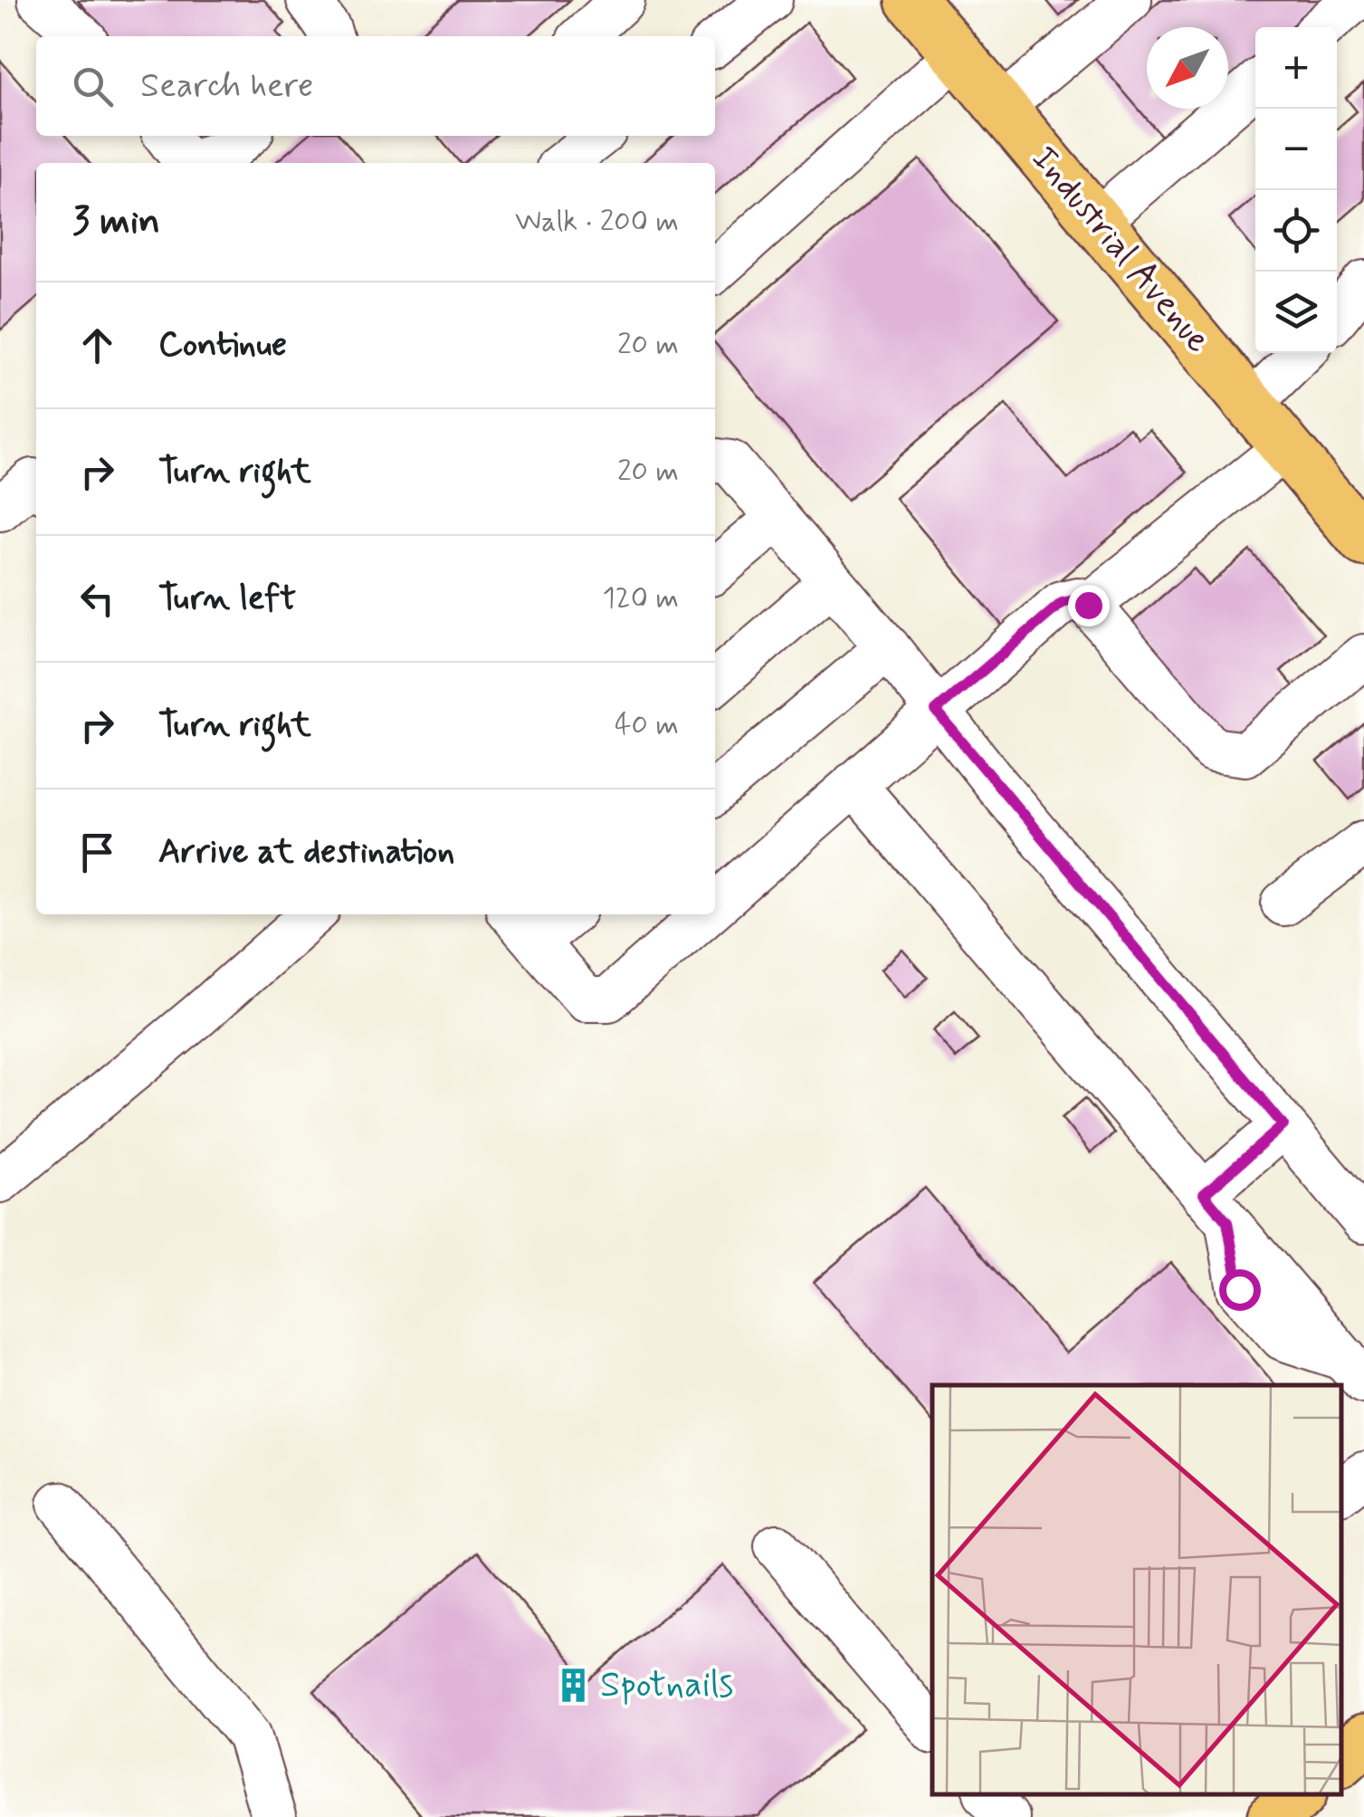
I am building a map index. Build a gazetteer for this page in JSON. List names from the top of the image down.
{
  "streets": {
    "main road": ["Industrial Avenue"]
  },
  "places": {
    "building": ["Spotnails"]
  },
  "north": "bottom left",
  "page": {
    "map_buttons": ["+", "−"],
    "search": "Search here",
    "heading": ["3 min", "Walk · 200 m"],
    "list": [
      ["Continue", "20 m"],
      ["Turn right", "20 m"],
      ["Turn left", "120 m"],
      ["Turn right", "40 m"],
      "Arrive at destination"
    ]
  }
}
